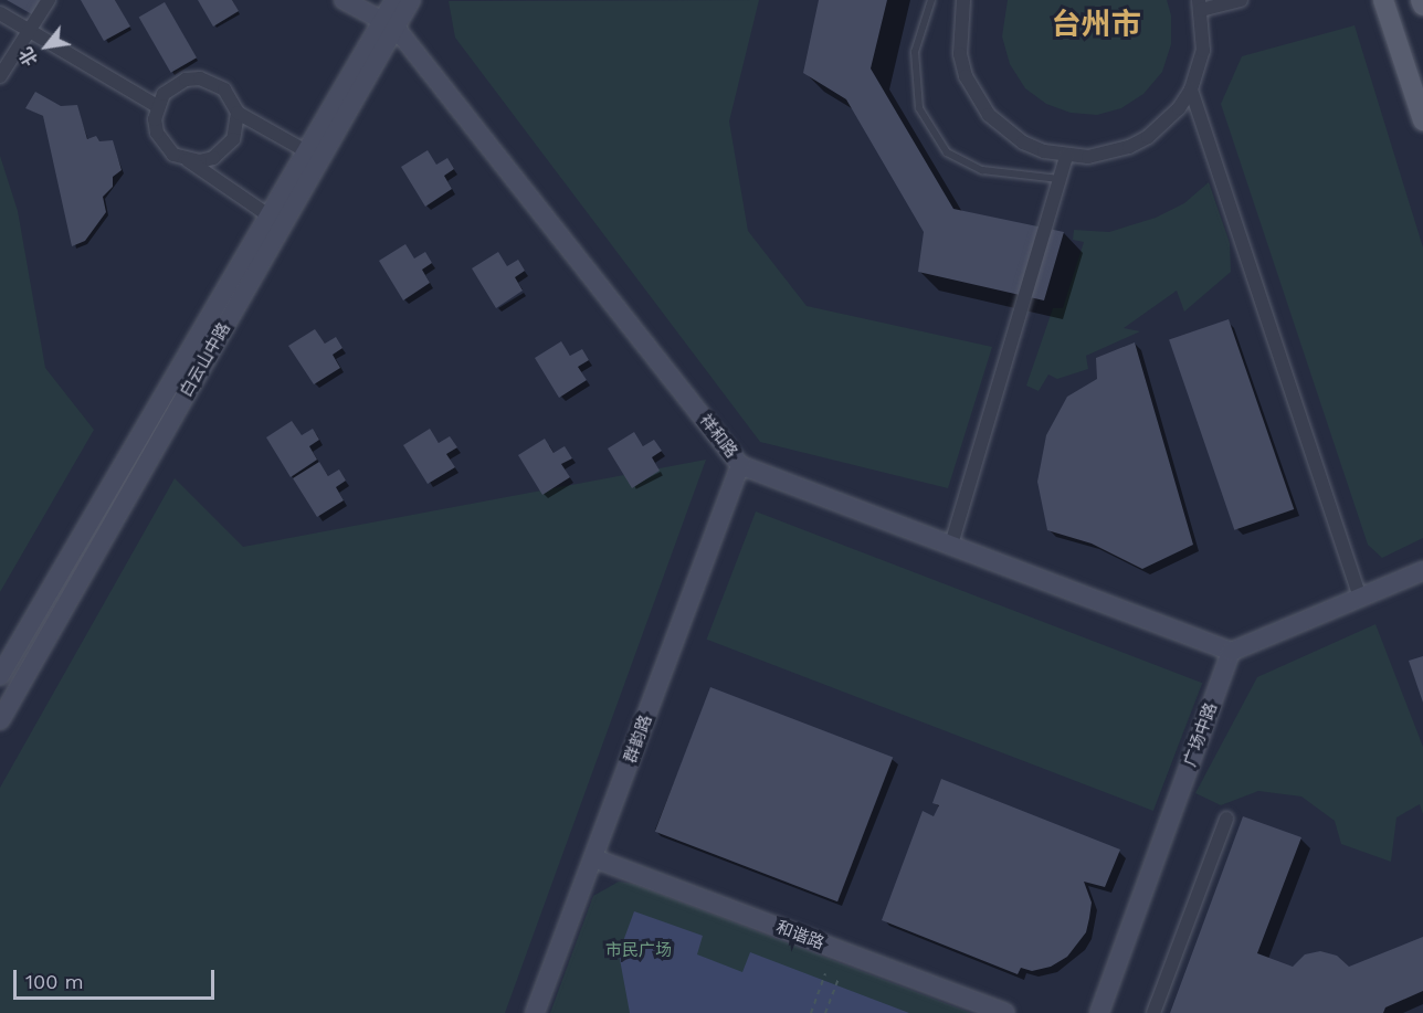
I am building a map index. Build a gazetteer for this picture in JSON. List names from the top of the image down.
{
  "streets": {
    "street": [
      "白云山中路",
      "祥和路",
      "广场中路",
      "群韵路",
      "和谐路"
    ]
  },
  "crossings": [
    ["白云山中路", "祥和路"],
    ["祥和路", "广场中路"],
    ["祥和路", "群韵路"],
    ["群韵路", "和谐路"]
  ],
  "districts": ["台州市"],
  "parks": ["市民广场"],
  "scale_bar": "100 m",
  "north": "bottom left"
}
